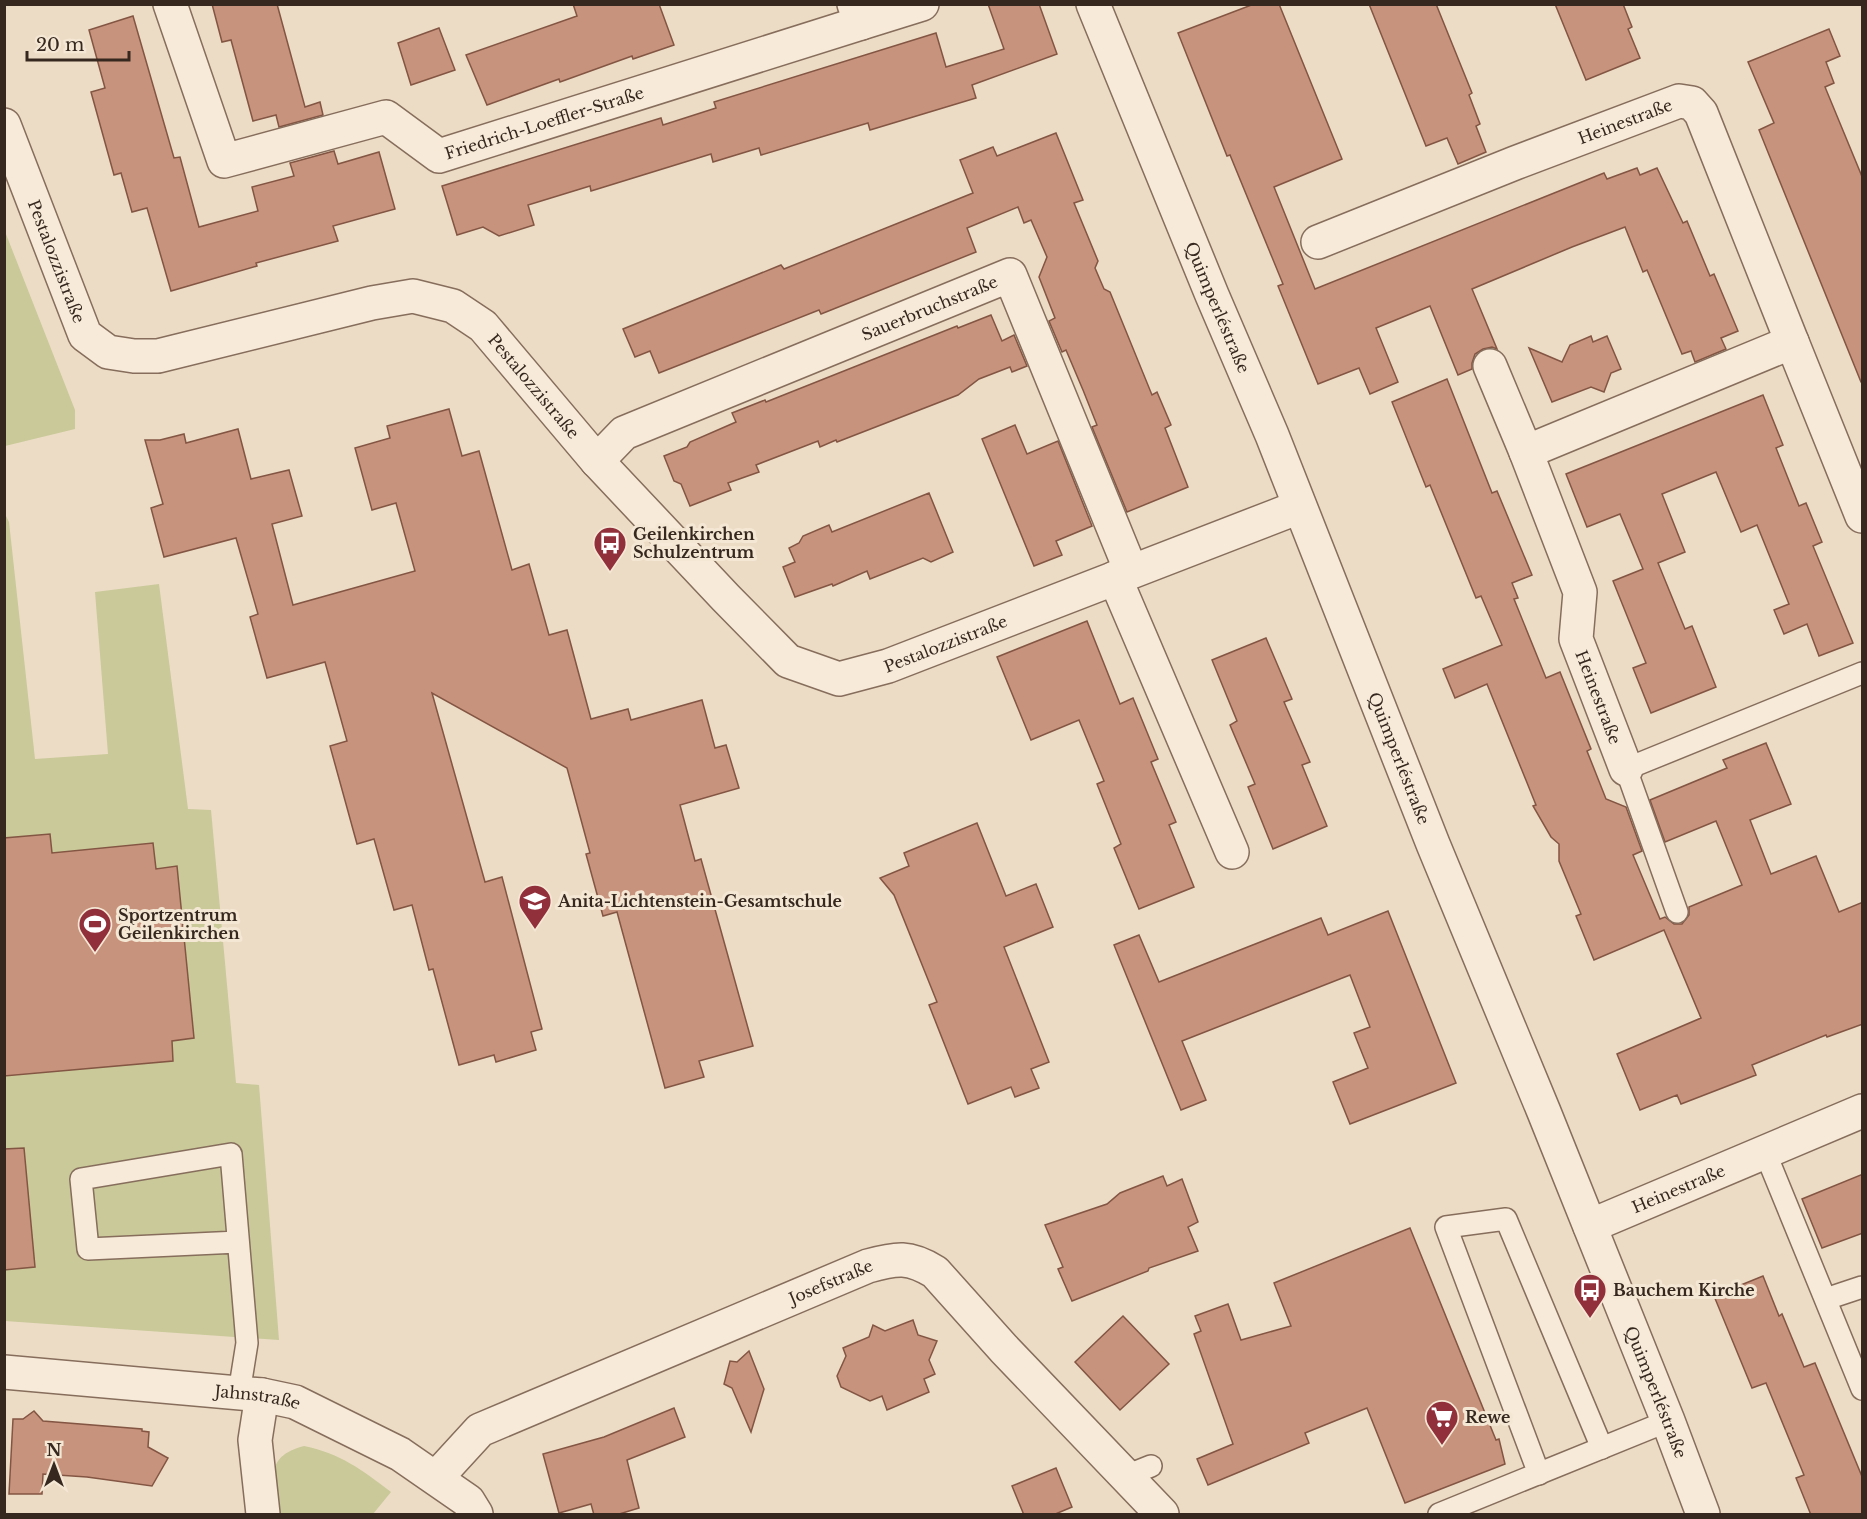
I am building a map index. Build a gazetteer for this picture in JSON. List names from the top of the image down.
{
  "streets": {
    "street": [
      "Heinestraße",
      "Friedrich-Loeffler-Straße",
      "Pestalozzistraße",
      "Sauerbruchstraße",
      "Quimperléstraße",
      "Josefstraße",
      "Jahnstraße"
    ]
  },
  "crossings": [
    ["Heinestraße", "Quimperléstraße"],
    ["Pestalozzistraße", "Sauerbruchstraße"],
    ["Pestalozzistraße", "Quimperléstraße"],
    ["Josefstraße", "Jahnstraße"]
  ],
  "places": {
    "bus stop": ["Geilenkirchen Schulzentrum", "Bauchem Kirche"],
    "school or university": ["Anita-Lichtenstein-Gesamtschule"],
    "sports": ["Sportzentrum Geilenkirchen"],
    "supermarket": ["Rewe"]
  },
  "scale_bar": "20 m",
  "north": "top"
}
